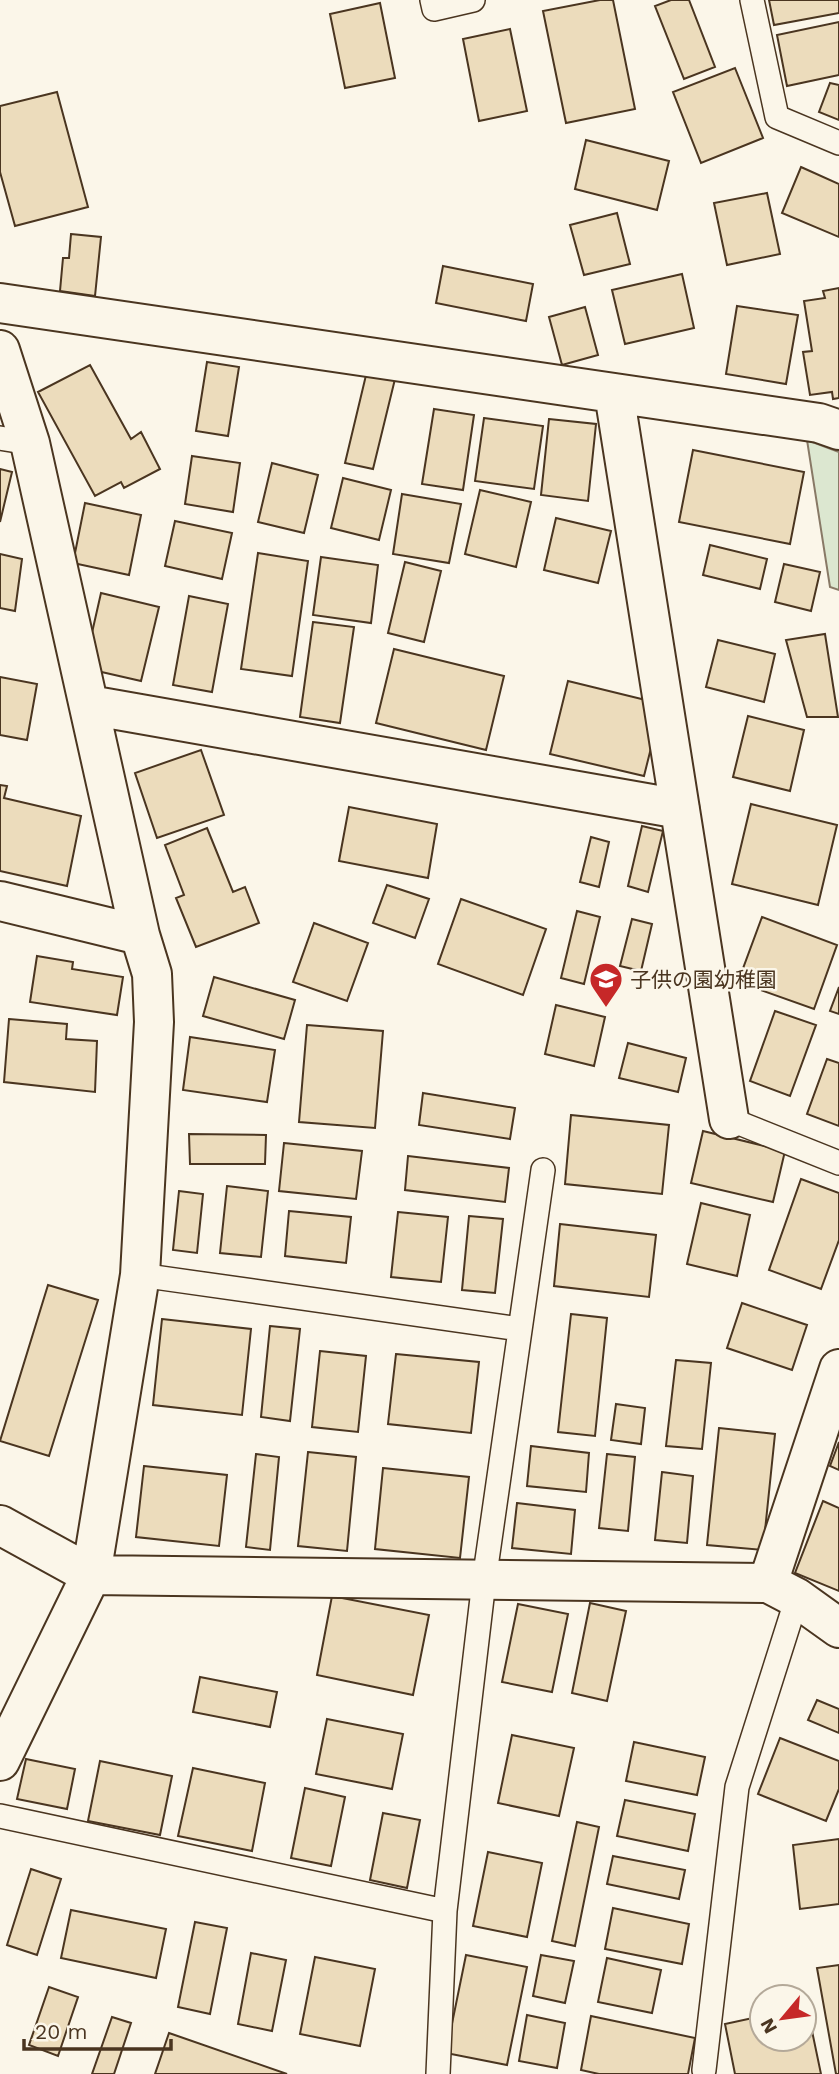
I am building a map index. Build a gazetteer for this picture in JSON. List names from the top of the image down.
{
  "places": {
    "school or university": ["子供の園幼稚園"]
  },
  "scale_bar": "20 m",
  "north": "bottom left"
}
